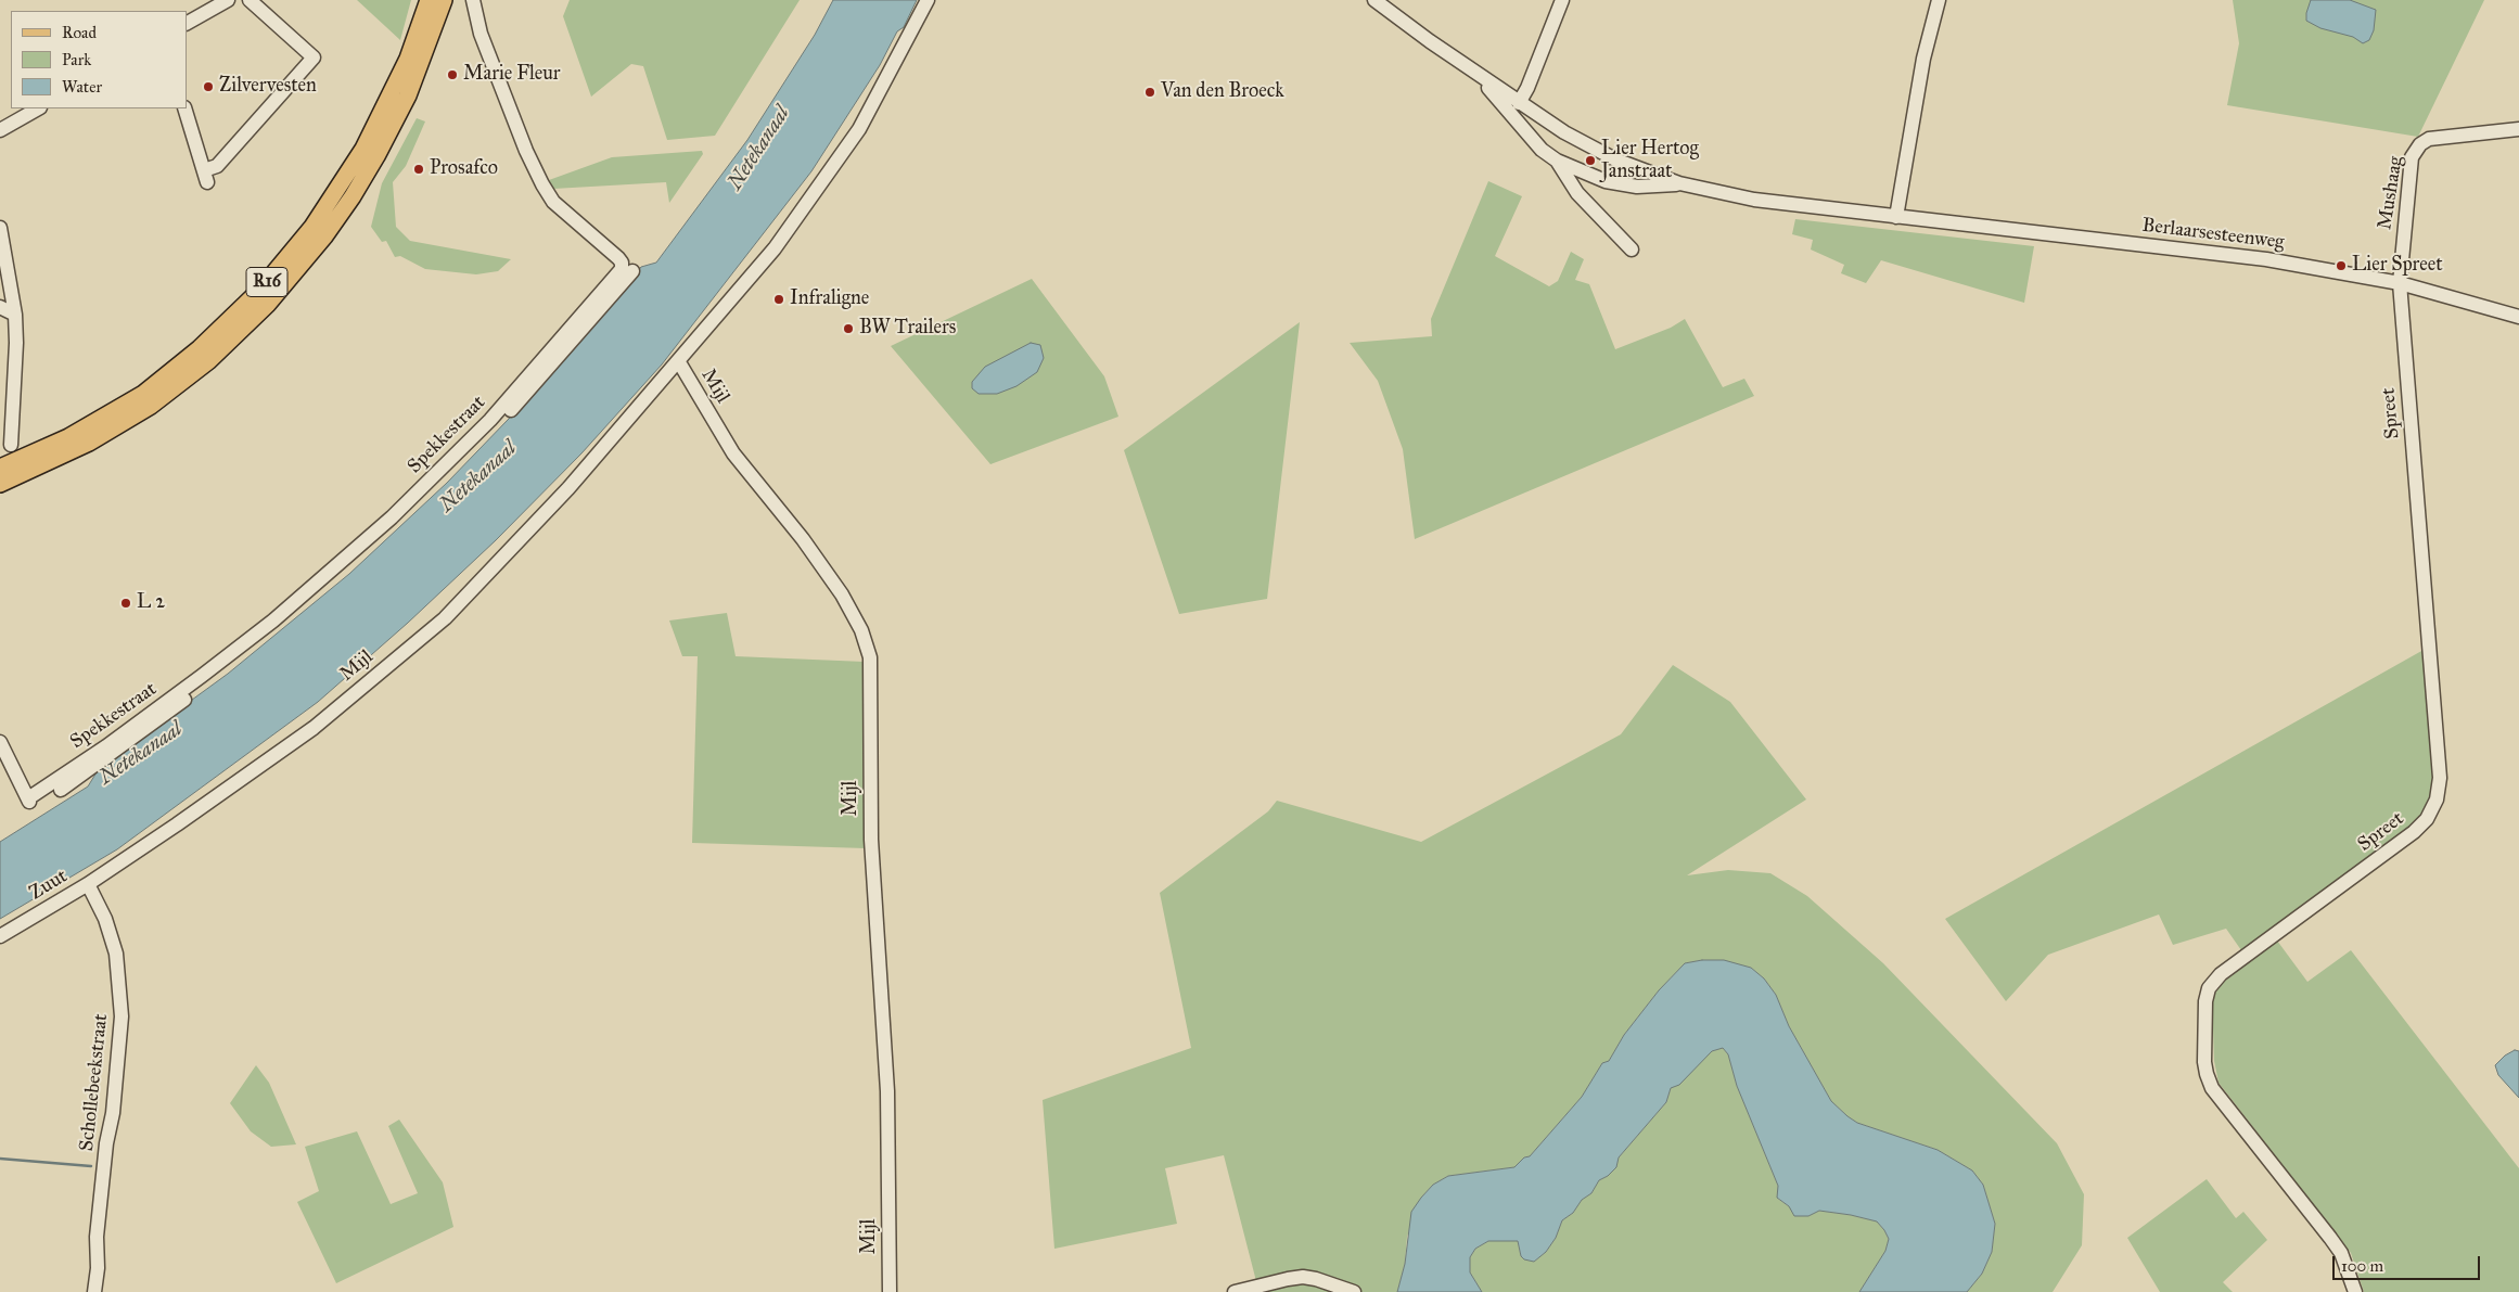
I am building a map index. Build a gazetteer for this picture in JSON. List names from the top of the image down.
{
  "streets": {
    "main road": ["R16"],
    "street": [
      "Mushaag",
      "Berlaarsesteenweg",
      "Mijl",
      "Spreet",
      "Spekkestraat",
      "Zuut",
      "Schollebeekstraat"
    ]
  },
  "crossings": [
    ["Mushaag", "Berlaarsesteenweg"],
    ["Mushaag", "Spreet"],
    ["Berlaarsesteenweg", "Spreet"],
    ["Mijl", "Zuut"],
    ["Mijl", "Schollebeekstraat"],
    ["Zuut", "Schollebeekstraat"]
  ],
  "water": ["Netekanaal"],
  "places": [
    "Marie Fleur",
    "Zilvervesten",
    "Van den Broeck",
    "Lier Hertog Janstraat",
    "Prosafco",
    "Lier Spreet",
    "Infraligne",
    "BW Trailers",
    "L 2"
  ],
  "legend": ["Road", "Park", "Water"],
  "scale_bar": "100 m"
}
